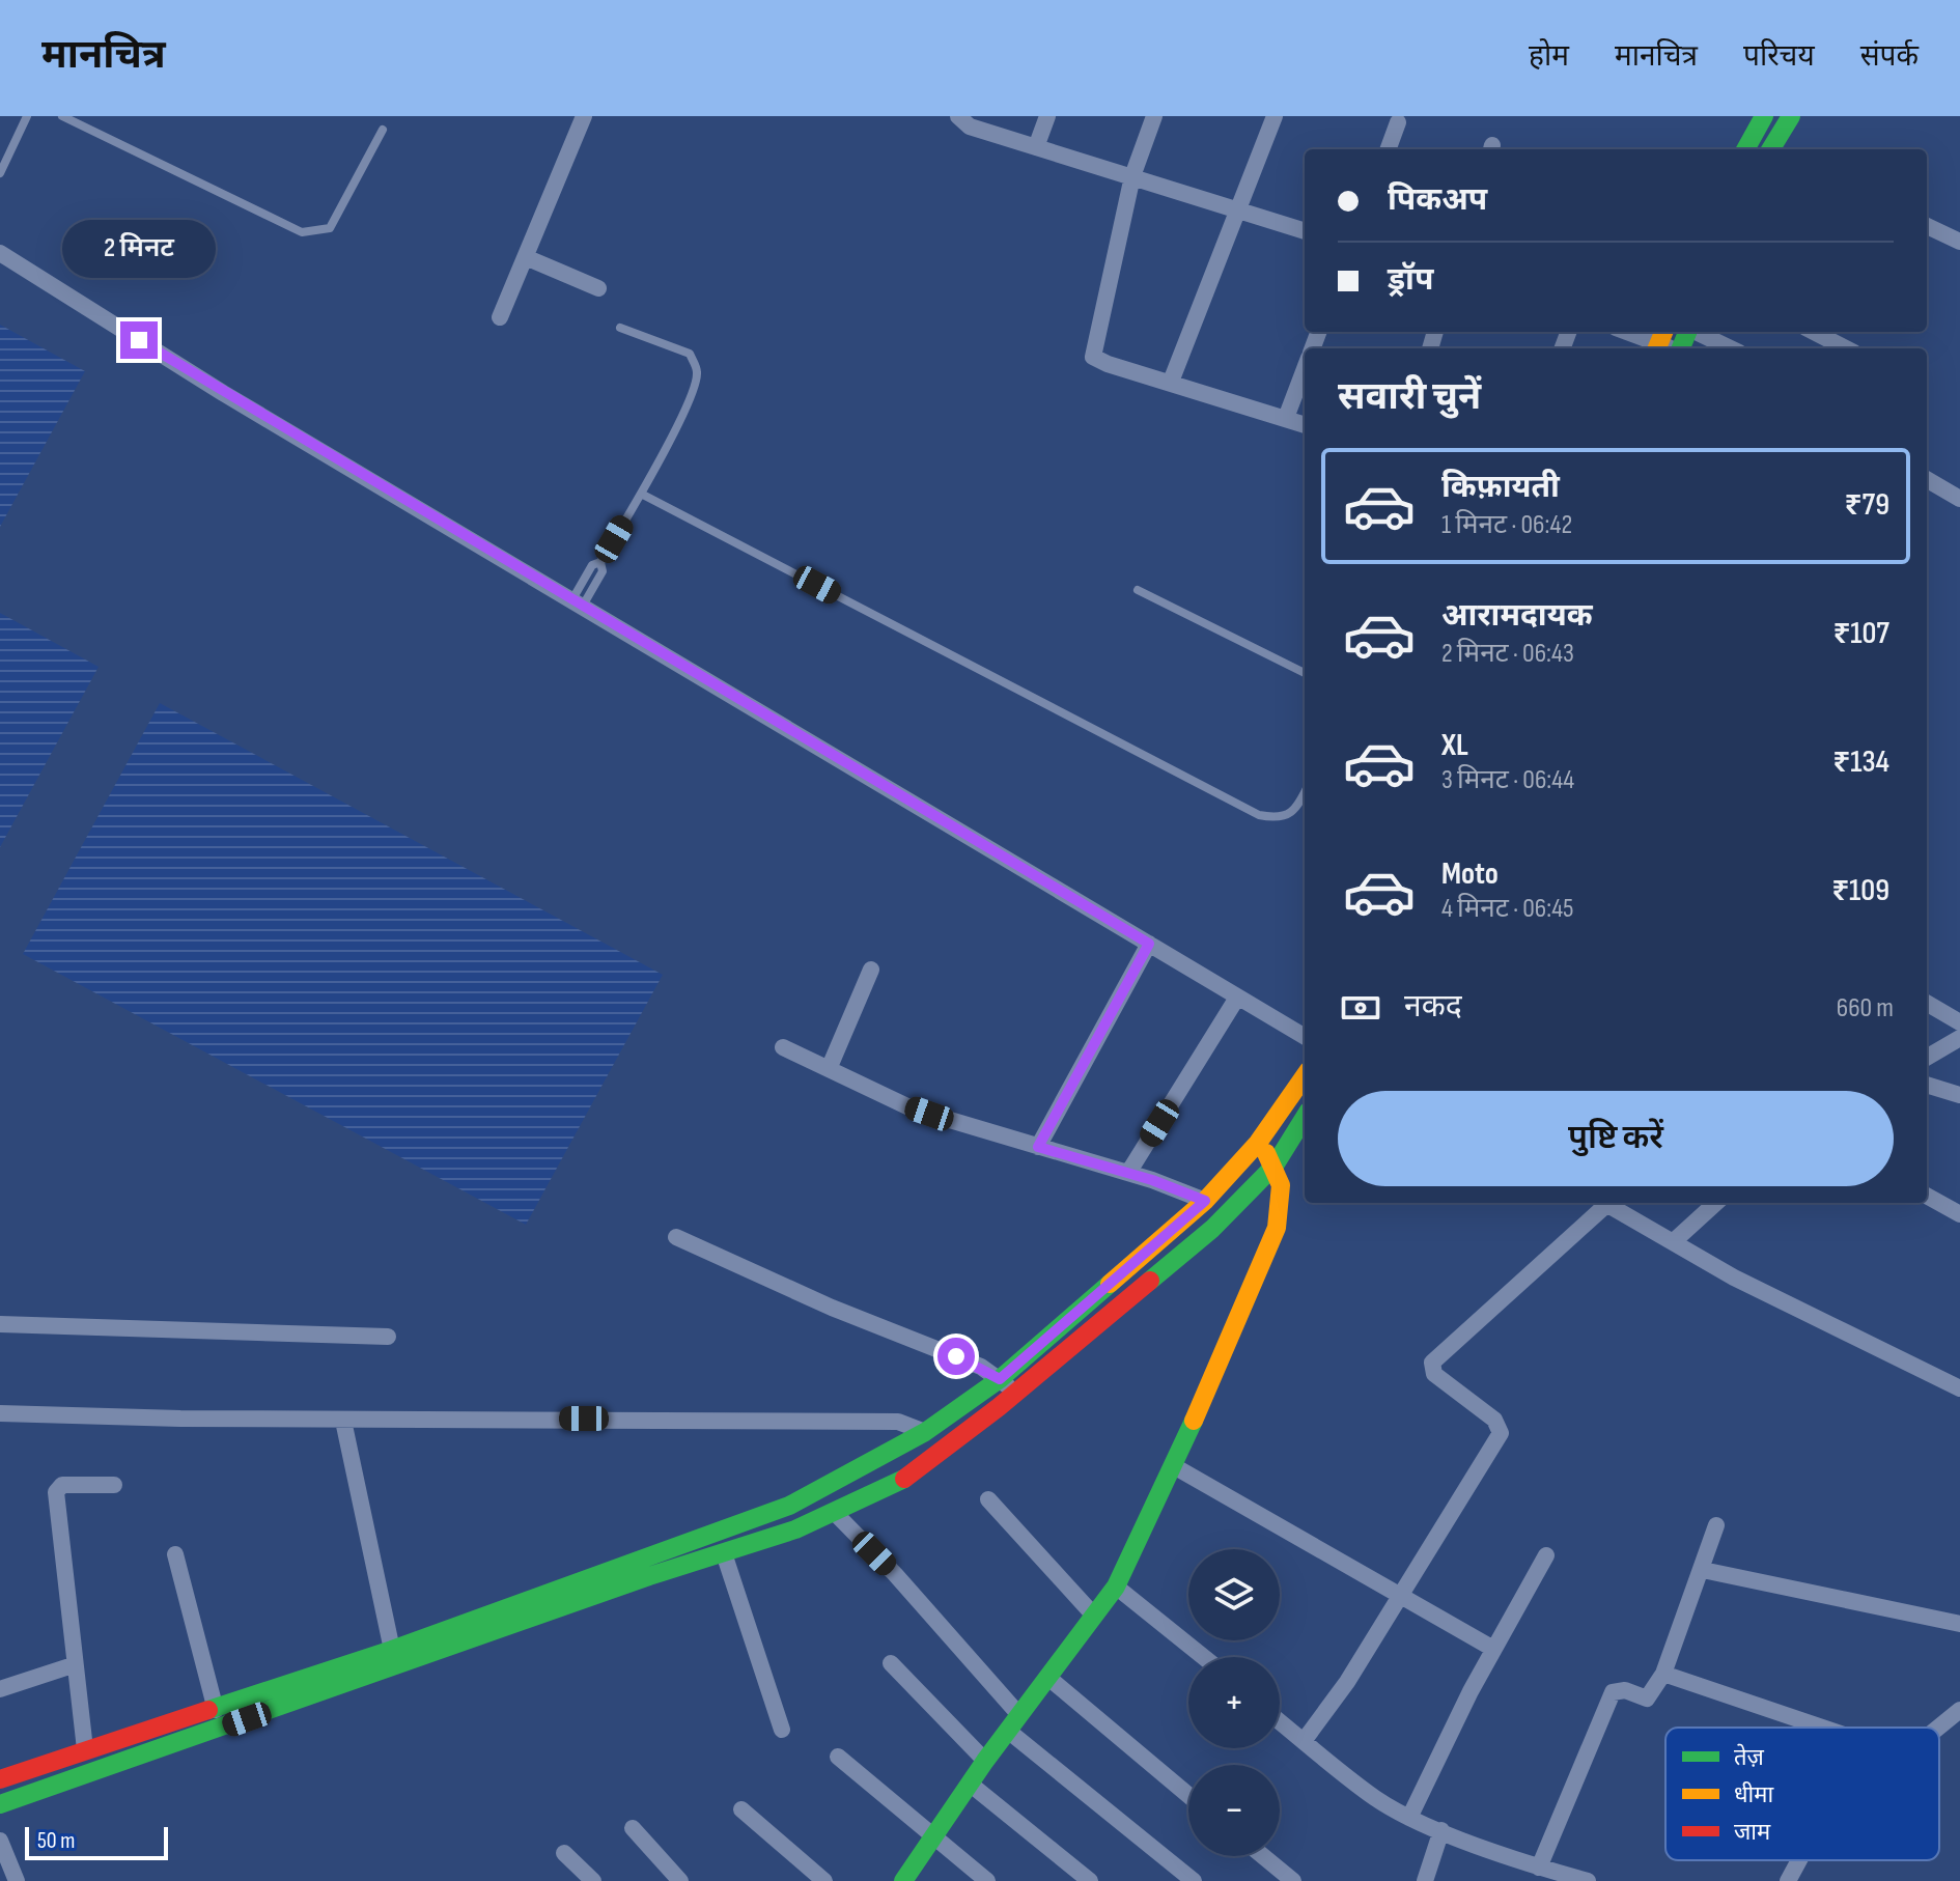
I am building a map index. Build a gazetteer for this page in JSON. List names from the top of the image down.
{
  "legend": ["तेज़", "धीमा", "जाम"],
  "scale_bar": "50 m",
  "page": {
    "header": "मानचित्र",
    "nav": [
      "होम",
      "मानचित्र",
      "परिचय",
      "संपर्क"
    ],
    "banner": ["पिकअप", "ड्रॉप"],
    "bubble": "2 मिनट",
    "heading": "सवारी चुनें",
    "list": [
      {
        "name": "किफ़ायती",
        "note": "1 मिनट · 06:42",
        "value": "₹79"
      },
      {
        "name": "आरामदायक",
        "note": "2 मिनट · 06:43",
        "value": "₹107"
      },
      {
        "name": "XL",
        "note": "3 मिनट · 06:44",
        "value": "₹134"
      },
      {
        "name": "Moto",
        "note": "4 मिनट · 06:45",
        "value": "₹109"
      }
    ],
    "pay": ["नकद", "660 m"],
    "buttons": "पुष्टि करें",
    "map_buttons": ["+", "−"],
    "scale": "50 m"
  }
}
